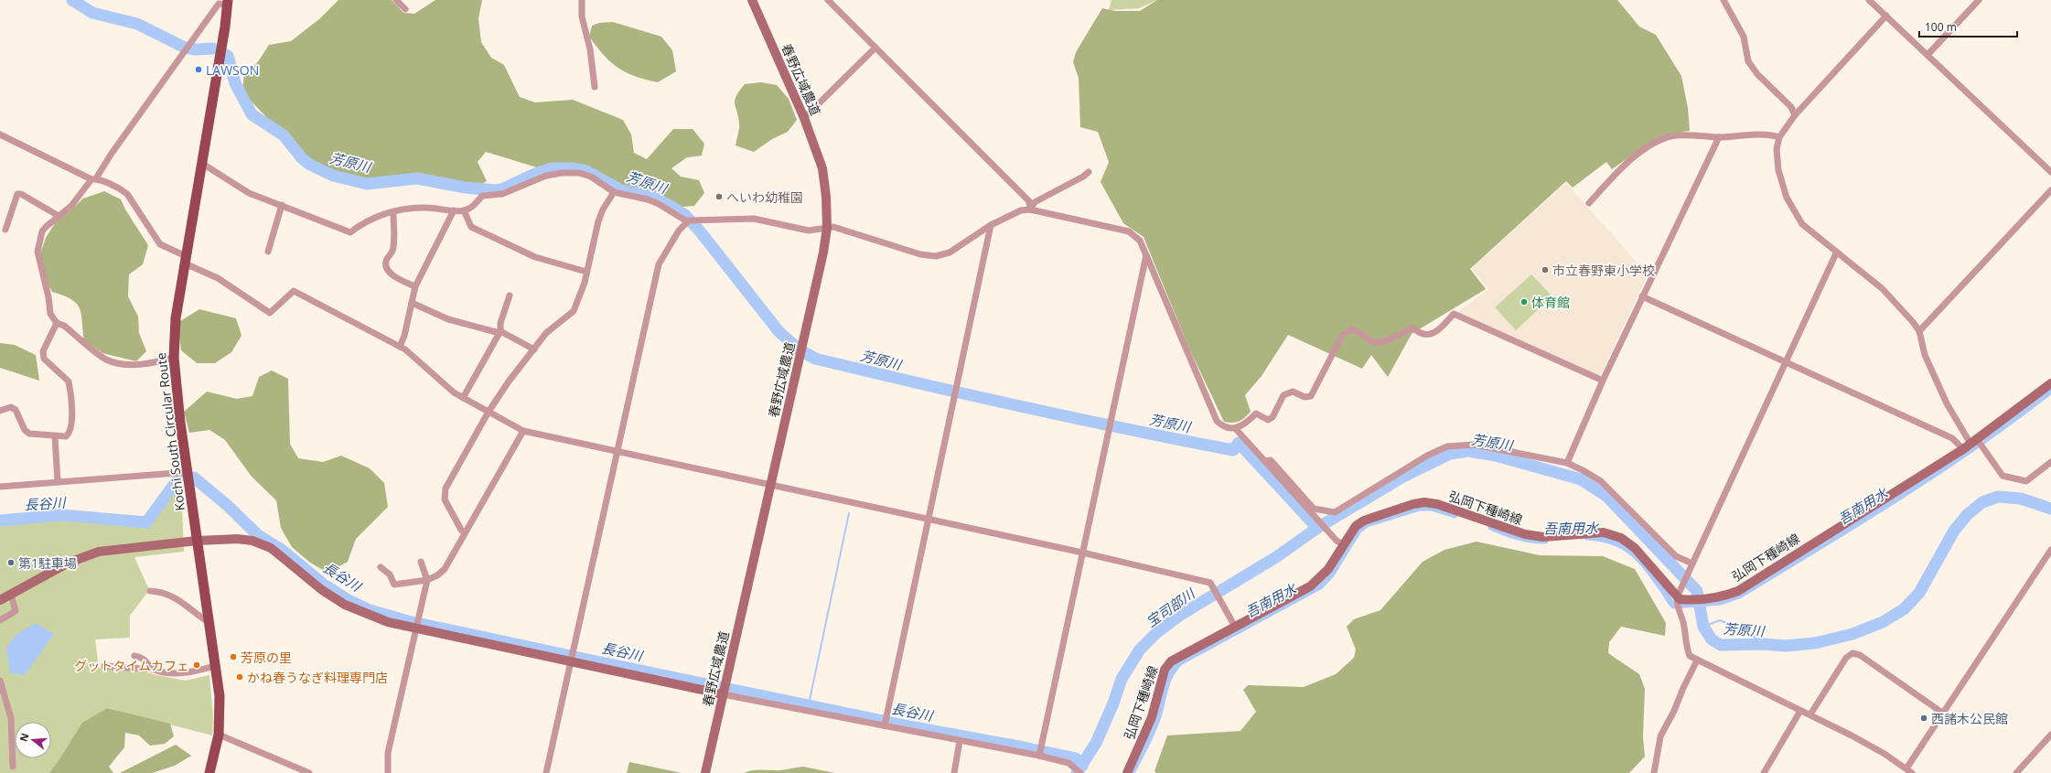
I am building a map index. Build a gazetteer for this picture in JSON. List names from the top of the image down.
{
  "streets": {
    "main road": ["Kochi South Circular Route"],
    "street": ["春野広域農道", "弘岡下種崎線"]
  },
  "water": [
    "芳原川",
    "長谷川",
    "吾南用水",
    "宝司部川"
  ],
  "places": [
    "LAWSON",
    "へいわ幼稚園",
    "市立春野東小学校",
    "体育館",
    "第1駐車場",
    "芳原の里",
    "グットタイムカフェ",
    "かね春うなぎ料理専門店",
    "西諸木公民館"
  ],
  "scale_bar": "100 m",
  "north": "left"
}
